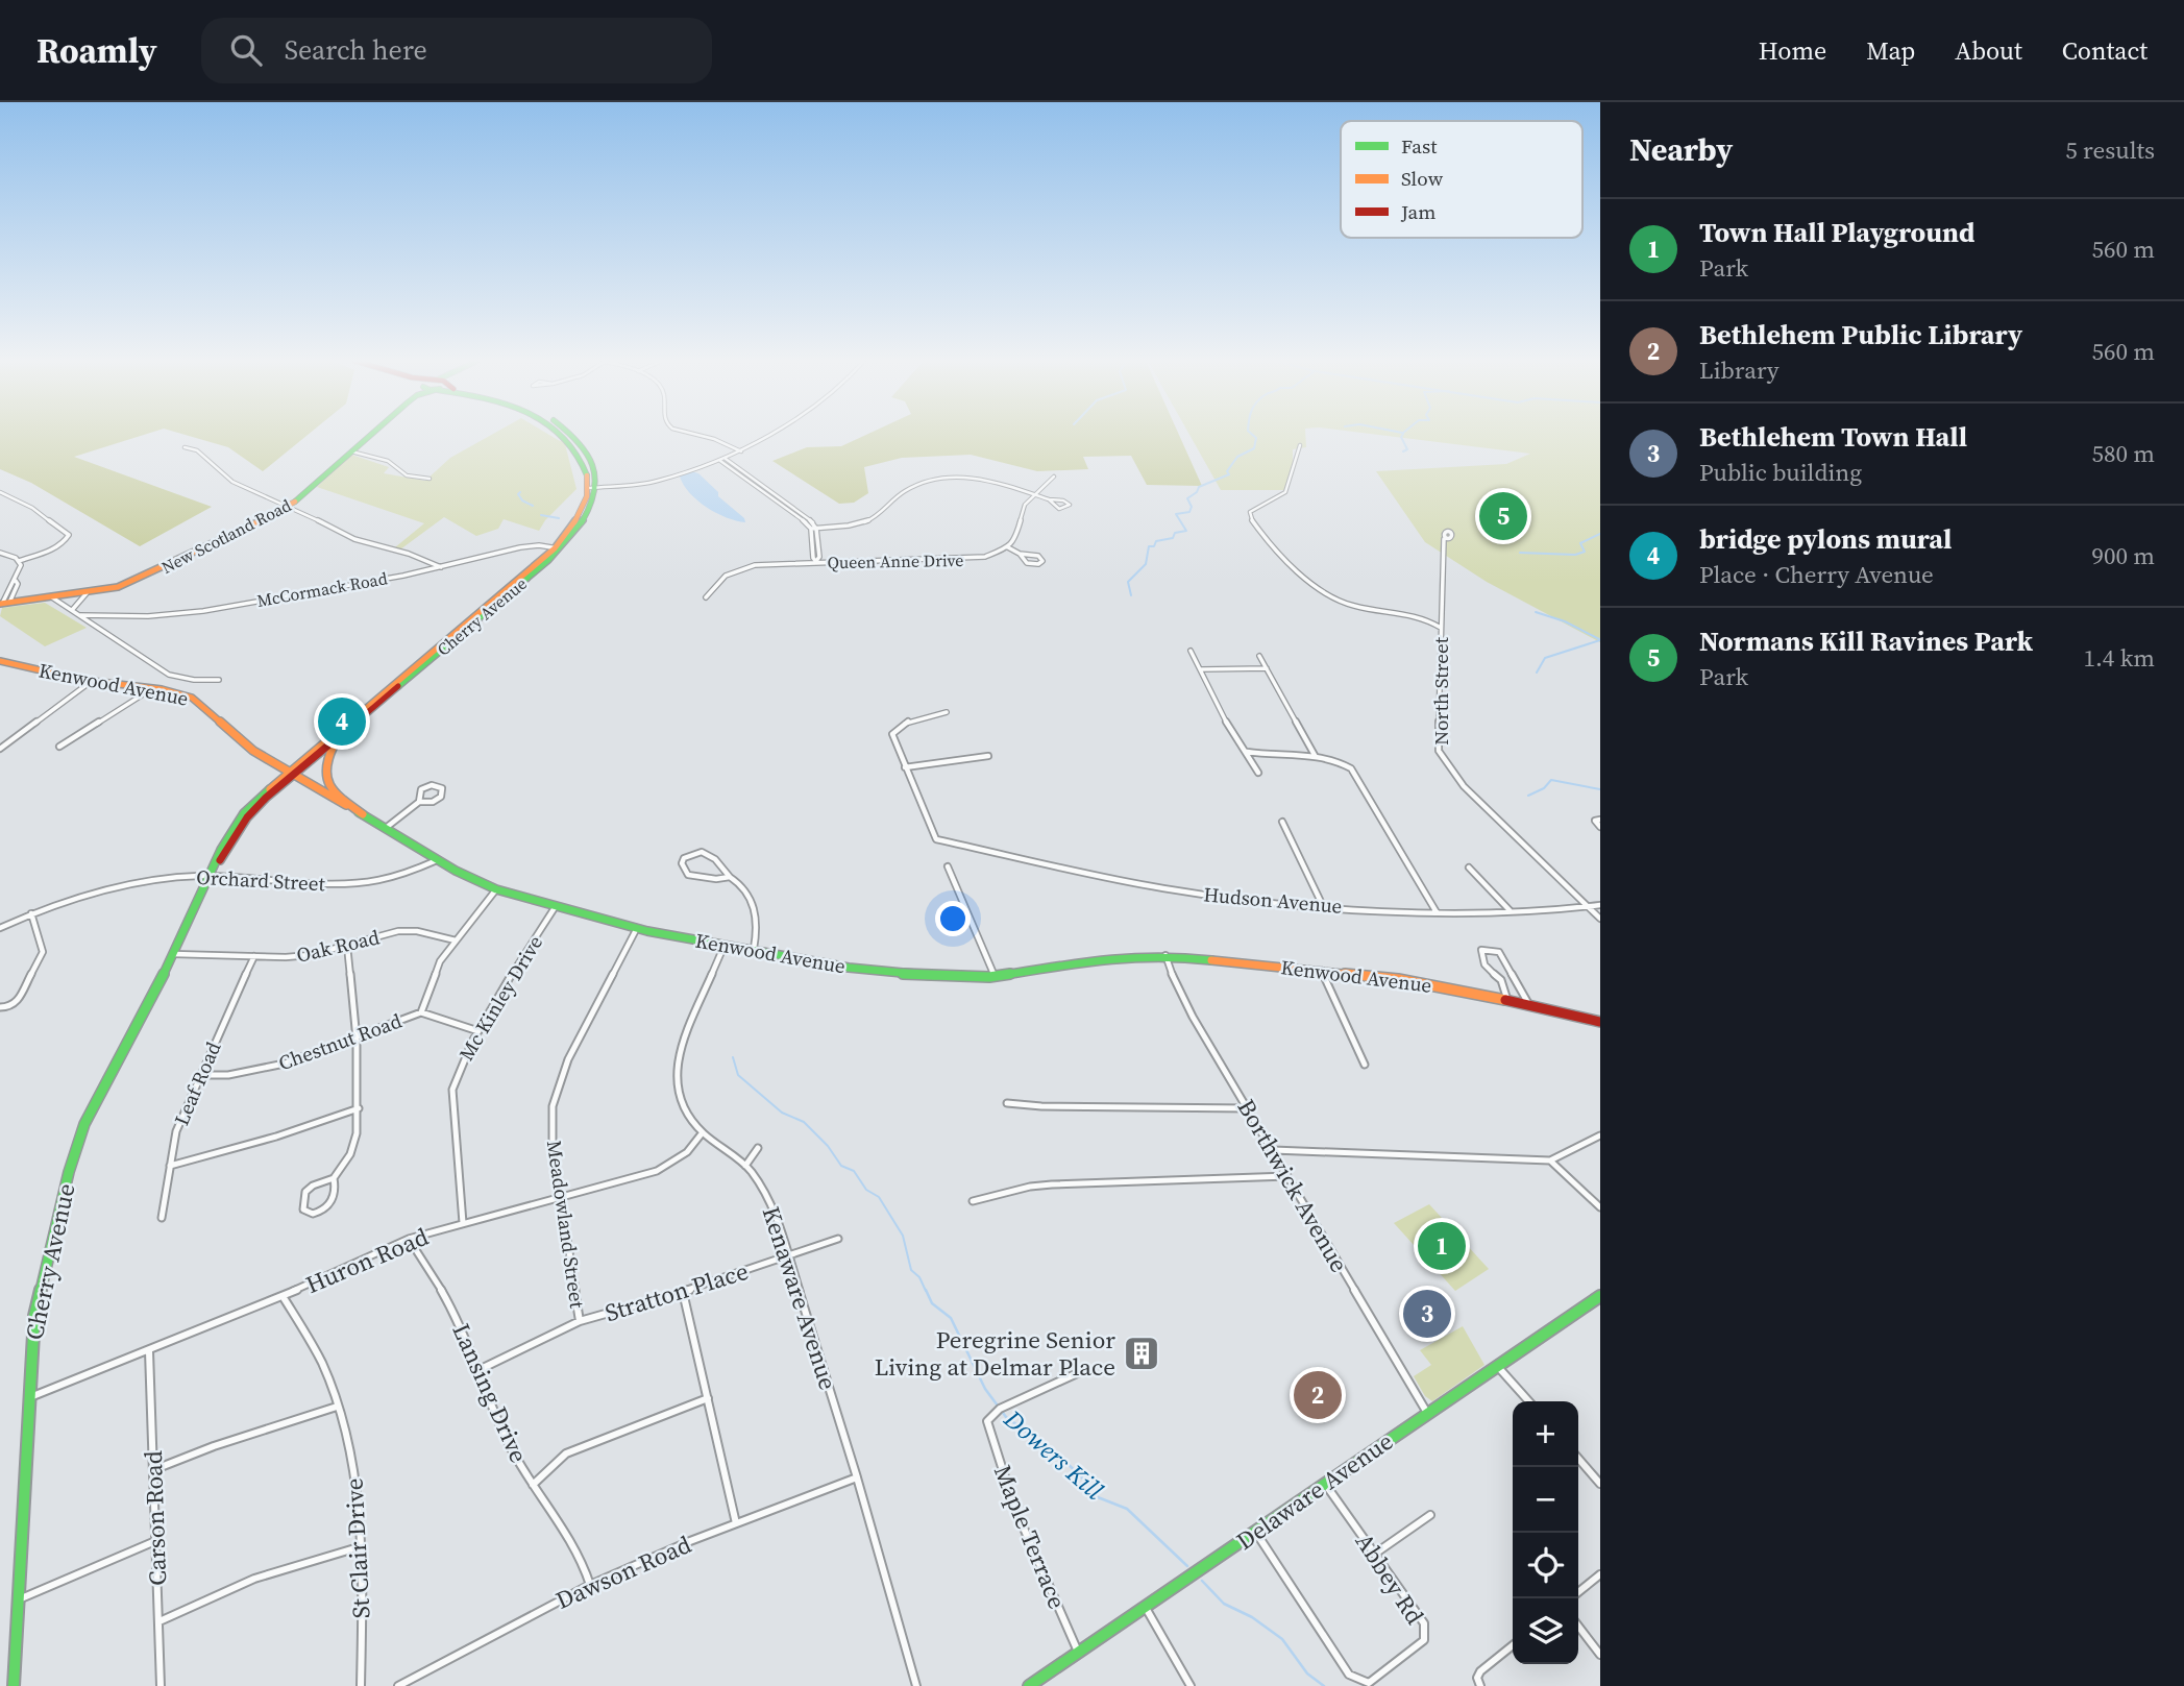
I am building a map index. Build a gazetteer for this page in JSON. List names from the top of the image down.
{
  "streets": {
    "main road": [
      "New Scotland Road",
      "Cherry Avenue",
      "Kenwood Avenue",
      "Delaware Avenue"
    ],
    "street": [
      "Queen Anne Drive",
      "McCormack Road",
      "North Street",
      "Orchard Street",
      "Hudson Avenue",
      "Oak Road",
      "Mc Kinley Drive",
      "Chestnut Road",
      "Leaf Road",
      "Borthwick Avenue",
      "Meadowland Street",
      "Huron Road",
      "Stratton Place",
      "Kenaware Avenue",
      "Lansing Drive",
      "Carson Road",
      "Maple Terrace",
      "St Clair Drive",
      "Dawson Road",
      "Abbey Rd"
    ]
  },
  "crossings": [
    ["McCormack Road", "Cherry Avenue"],
    ["Cherry Avenue", "Kenwood Avenue"],
    ["Cherry Avenue", "Orchard Street"],
    ["Cherry Avenue", "Oak Road"],
    ["Cherry Avenue", "Huron Road"],
    ["Kenwood Avenue", "Orchard Street"],
    ["Kenwood Avenue", "Mc Kinley Drive"],
    ["Kenwood Avenue", "Borthwick Avenue"],
    ["Kenwood Avenue", "Meadowland Street"],
    ["Kenwood Avenue", "Kenaware Avenue"],
    ["North Street", "Hudson Avenue"],
    ["Oak Road", "Leaf Road"],
    ["Mc Kinley Drive", "Chestnut Road"],
    ["Mc Kinley Drive", "Huron Road"],
    ["Chestnut Road", "Leaf Road"],
    ["Borthwick Avenue", "Delaware Avenue"],
    ["Meadowland Street", "Huron Road"],
    ["Meadowland Street", "Stratton Place"],
    ["Huron Road", "Kenaware Avenue"],
    ["Huron Road", "Lansing Drive"],
    ["Huron Road", "Carson Road"],
    ["Huron Road", "St Clair Drive"],
    ["Stratton Place", "Kenaware Avenue"],
    ["Stratton Place", "Lansing Drive"],
    ["Kenaware Avenue", "Dawson Road"],
    ["Lansing Drive", "Dawson Road"],
    ["Delaware Avenue", "Maple Terrace"],
    ["Delaware Avenue", "Abbey Rd"]
  ],
  "water": ["Dowers Kill"],
  "places": {
    "building": ["Peregrine Senior Living at Delmar Place"]
  },
  "legend": ["Fast", "Slow", "Jam"],
  "page": {
    "header": "Roamly",
    "search": "Search here",
    "nav": [
      "Home",
      "Map",
      "About",
      "Contact"
    ],
    "heading": ["Nearby", "5 results"],
    "list": [
      {
        "mark": "1",
        "name": "Town Hall Playground",
        "note": "Park",
        "value": "560 m"
      },
      {
        "mark": "2",
        "name": "Bethlehem Public Library",
        "note": "Library",
        "value": "560 m"
      },
      {
        "mark": "3",
        "name": "Bethlehem Town Hall",
        "note": "Public building",
        "value": "580 m"
      },
      {
        "mark": "4",
        "name": "bridge pylons mural",
        "note": "Place · Cherry Avenue",
        "value": "900 m"
      },
      {
        "mark": "5",
        "name": "Normans Kill Ravines Park",
        "note": "Park",
        "value": "1.4 km"
      }
    ],
    "pins": [
      "5",
      "4",
      "1",
      "3",
      "2"
    ],
    "map_buttons": ["+", "−"]
  }
}
